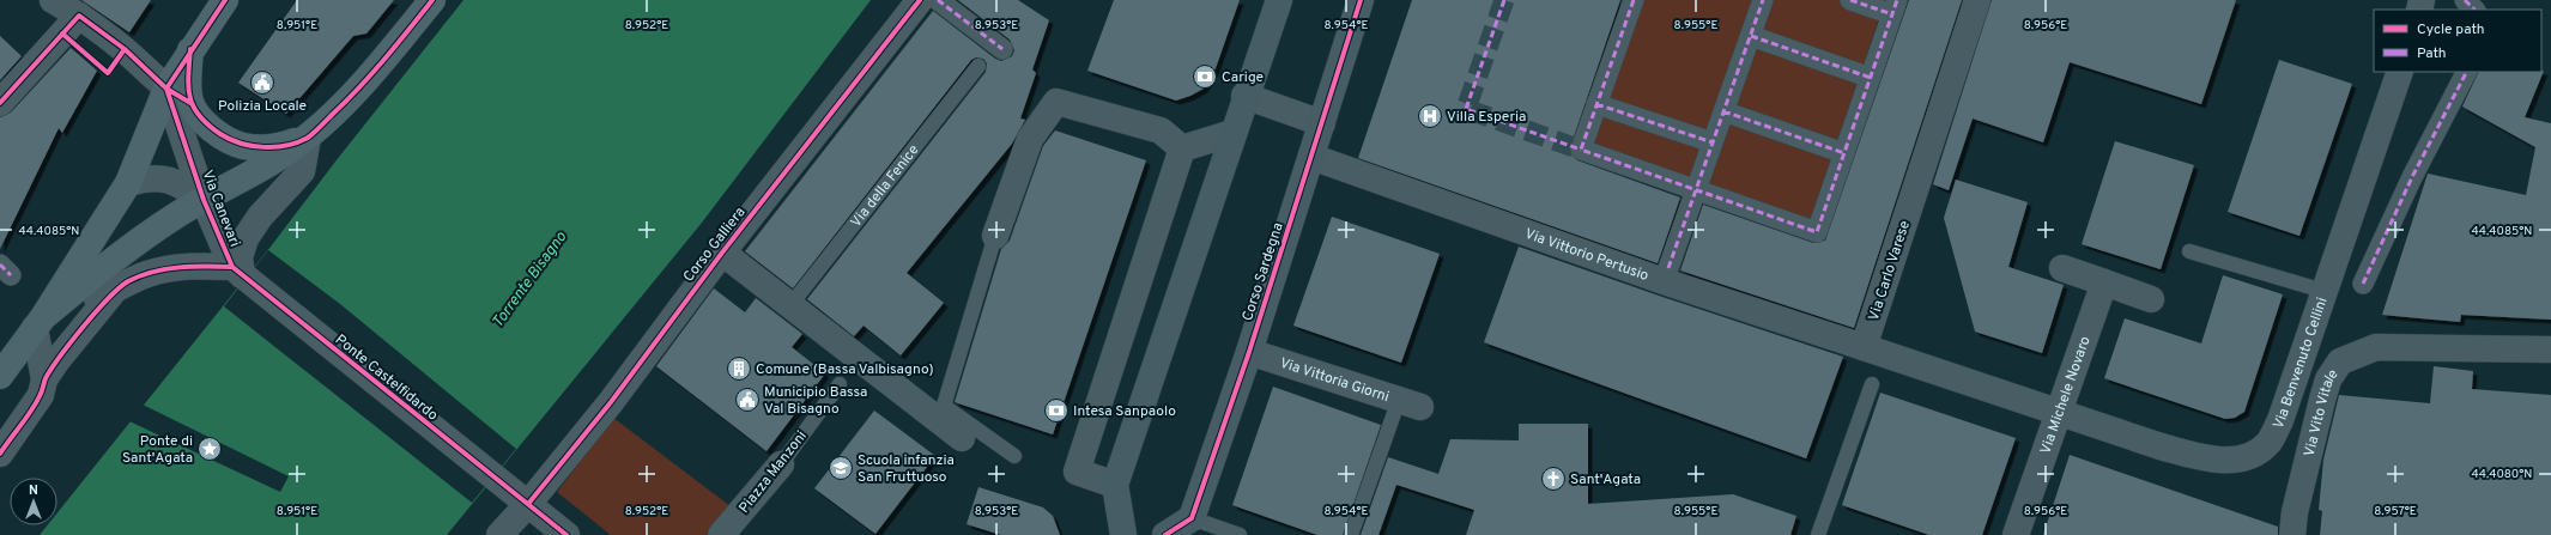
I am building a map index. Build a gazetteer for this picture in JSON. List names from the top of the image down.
{
  "streets": {
    "main road": ["Via Canevari", "Corso Sardegna"],
    "street": [
      "Corso Galliera",
      "Via Vittorio Pertusio",
      "Via Carlo Varese",
      "Via Benvenuto Cellini",
      "Ponte Castelfidardo",
      "Via Vittoria Giorni",
      "Via Michele Novaro",
      "Via Vito Vitale",
      "Piazza Manzoni"
    ],
    "lane": ["Via della Fenice"]
  },
  "crossings": [
    ["Via Canevari", "Ponte Castelfidardo"],
    ["Corso Galliera", "Ponte Castelfidardo"],
    ["Via Vittorio Pertusio", "Via Carlo Varese"],
    ["Via Vittorio Pertusio", "Corso Sardegna"],
    ["Corso Sardegna", "Via Vittoria Giorni"],
    ["Via Benvenuto Cellini", "Via Michele Novaro"]
  ],
  "water": ["Torrente Bisagno"],
  "places": {
    "bank": ["Carige", "Intesa Sanpaolo"],
    "public building": ["Polizia Locale", "Municipio Bassa Val Bisagno"],
    "hospital": ["Villa Esperia"],
    "building": ["Comune (Bassa Valbisagno)"],
    "place": ["Ponte di Sant'Agata"],
    "school or university": ["Scuola infanzia San Fruttuoso"],
    "church": ["Sant'Agata"]
  },
  "legend": ["Cycle path", "Path"],
  "north": "top",
  "coordinates": [
    "8.951°E",
    "8.952°E",
    "8.953°E",
    "8.954°E",
    "8.955°E",
    "8.956°E",
    "44.4085°N",
    "44.4080°N",
    "8.957°E"
  ]
}
